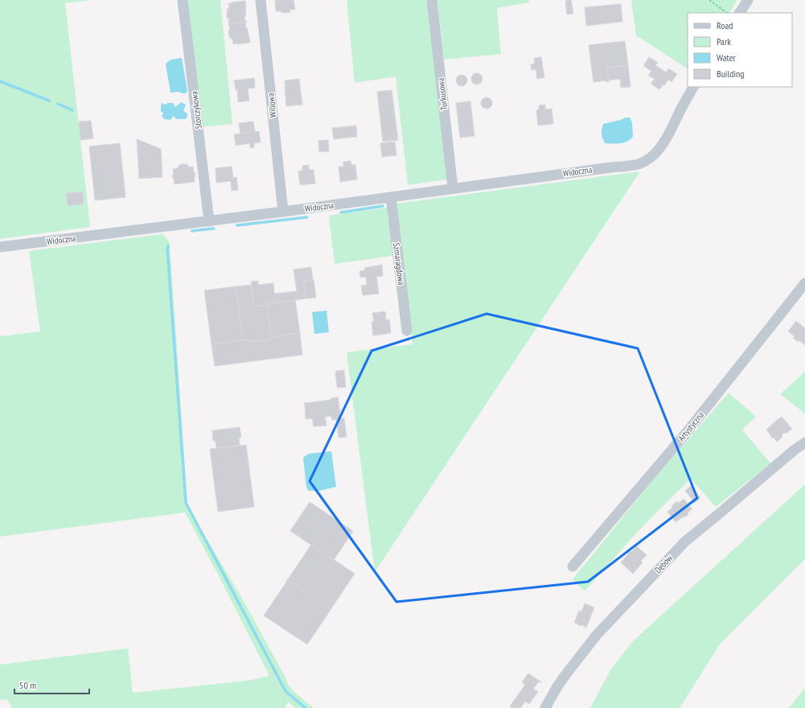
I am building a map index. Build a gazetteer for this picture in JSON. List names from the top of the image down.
{
  "streets": {
    "street": [
      "Turkusowa",
      "Willowa",
      "Storczykowa",
      "Widoczna",
      "Szmaragdowa",
      "Artystyczna",
      "Dębów"
    ]
  },
  "crossings": [
    ["Turkusowa", "Widoczna"],
    ["Willowa", "Widoczna"],
    ["Storczykowa", "Widoczna"],
    ["Widoczna", "Szmaragdowa"]
  ],
  "legend": [
    "Road",
    "Park",
    "Water",
    "Building"
  ],
  "scale_bar": "50 m"
}
